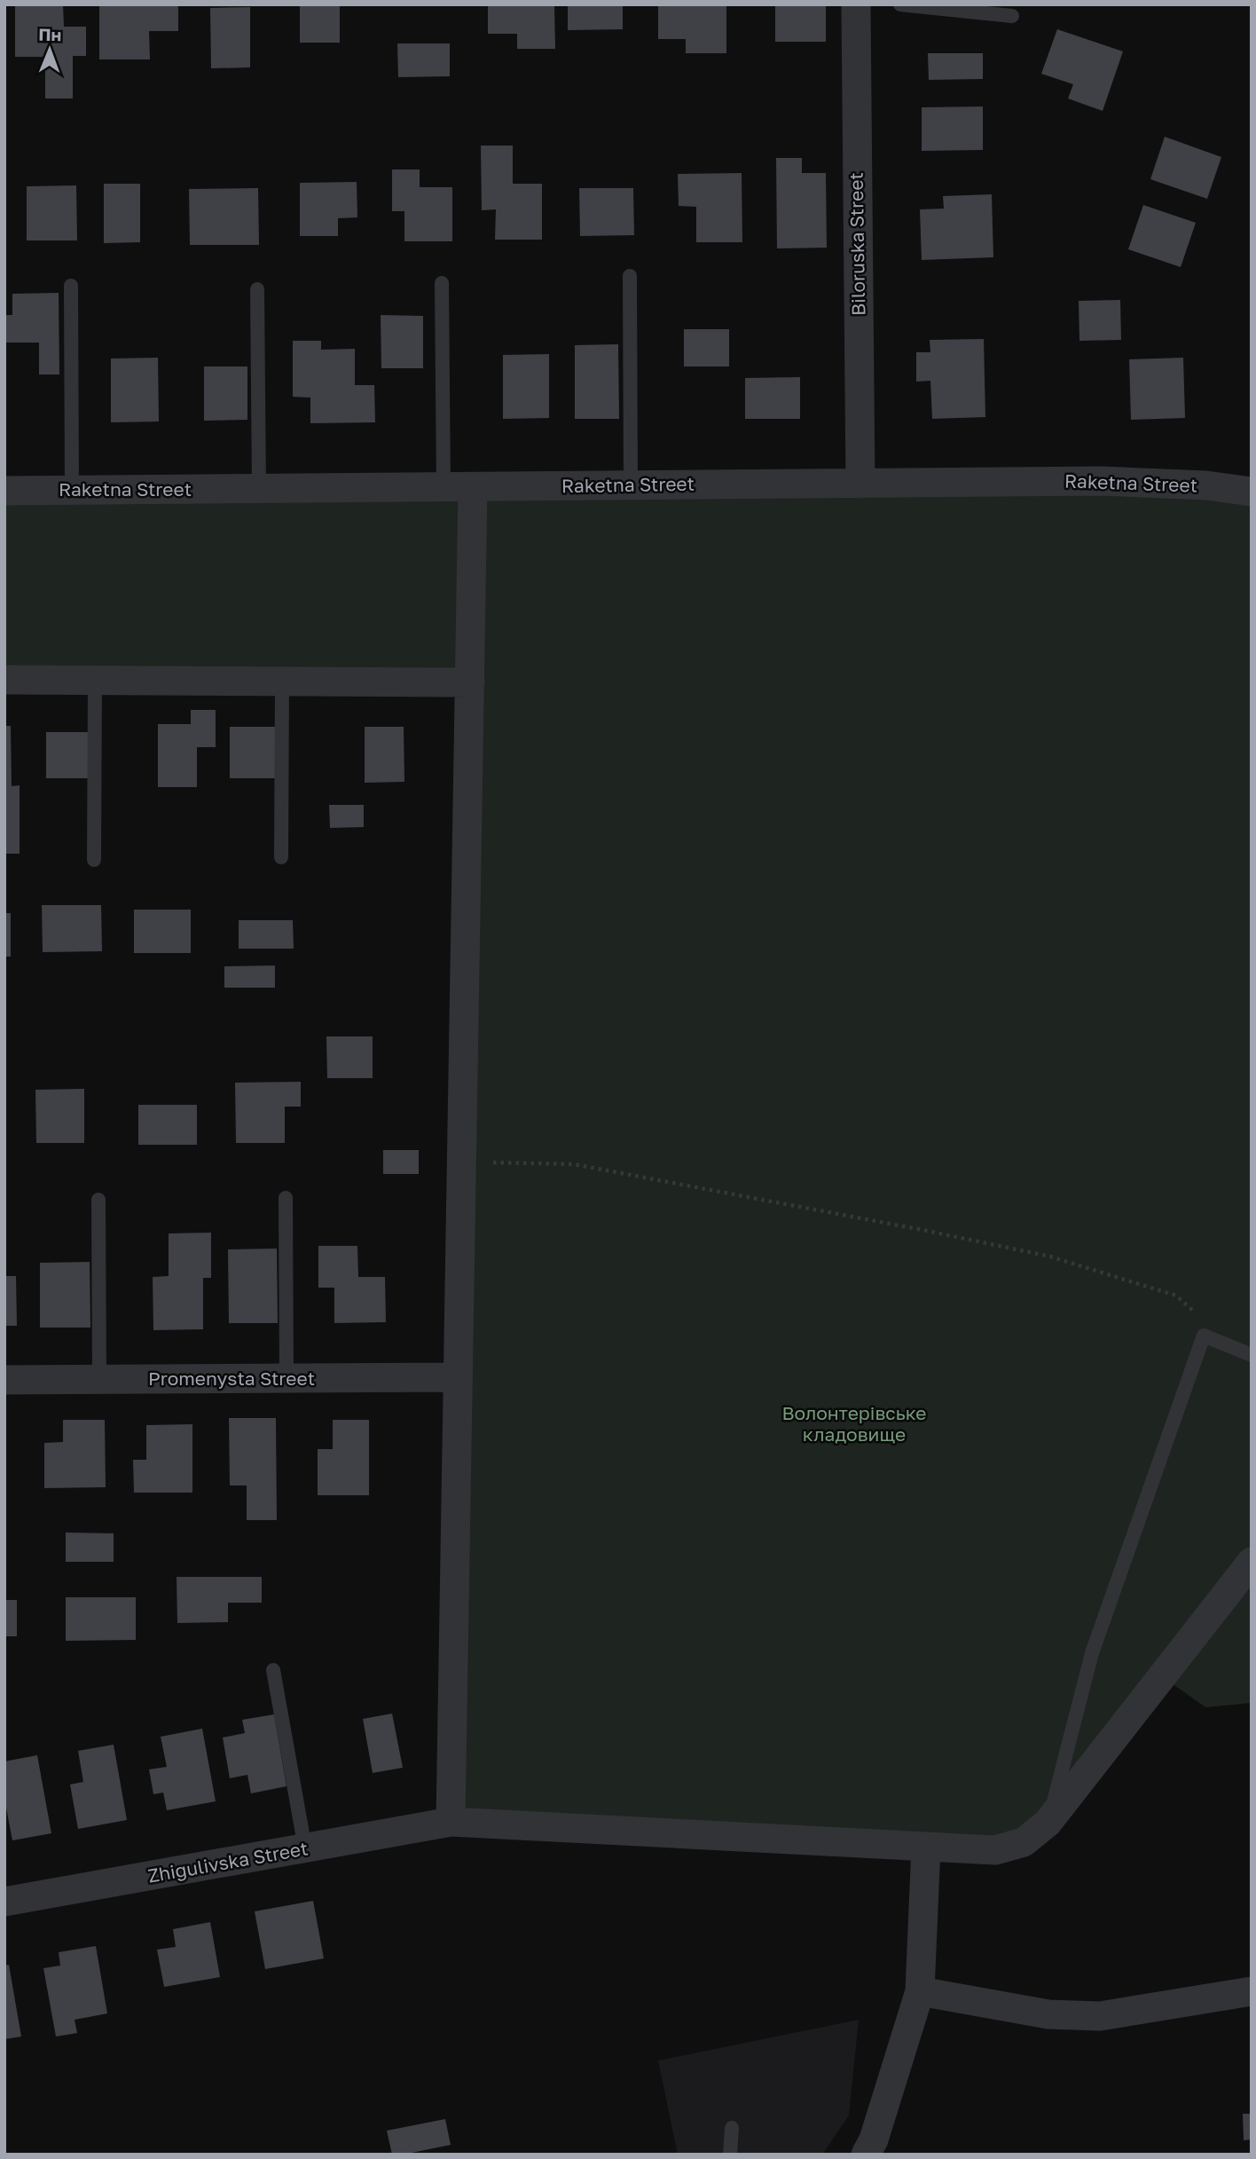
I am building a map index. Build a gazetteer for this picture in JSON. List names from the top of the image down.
{
  "streets": {
    "street": [
      "Biloruska Street",
      "Raketna Street",
      "Promenysta Street",
      "Zhigulivska Street"
    ]
  },
  "crossings": [
    ["Biloruska Street", "Raketna Street"]
  ],
  "parks": ["Волонтерівське кладовище"],
  "north": "top"
}
